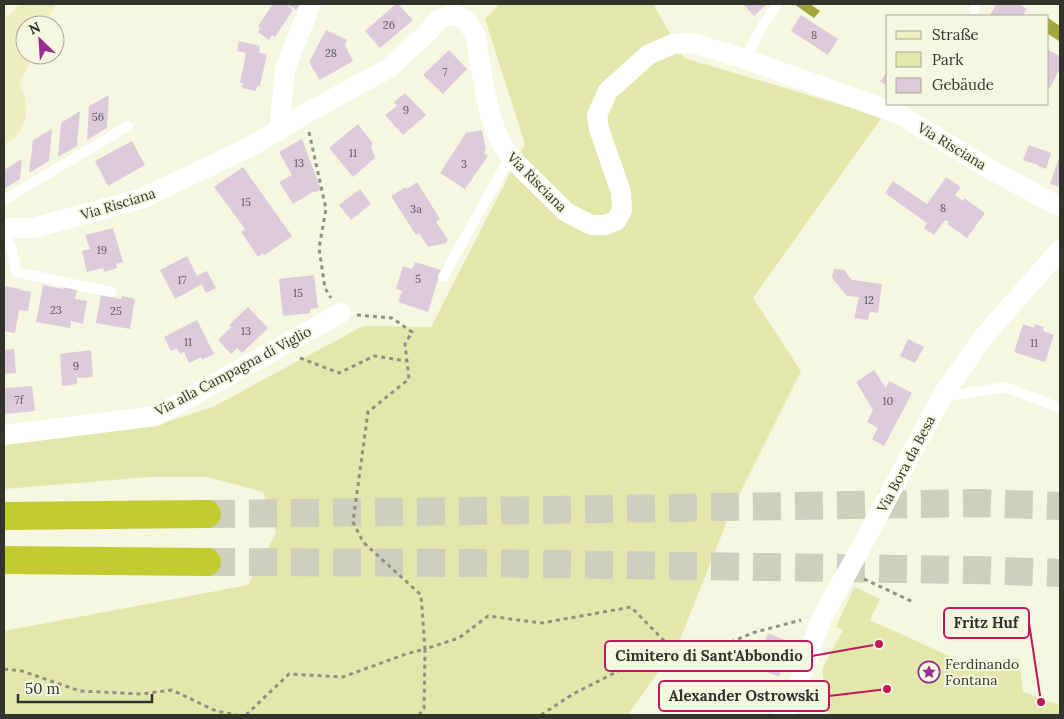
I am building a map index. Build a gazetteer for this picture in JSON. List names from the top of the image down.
{
  "streets": {
    "street": ["Via Risciana", "Via alla Campagna di Viglio", "Via Bora da Besa"]
  },
  "places": {
    "other": ["Cimitero di Sant'Abbondio", "Alexander Ostrowski", "Fritz Huf"],
    "place": ["Ferdinando Fontana"]
  },
  "house_numbers": [
    "26",
    "8",
    "28",
    "7",
    "9",
    "56",
    "11",
    "13",
    "3",
    "15",
    "8",
    "3a",
    "19",
    "5",
    "17",
    "15",
    "12",
    "23",
    "25",
    "13",
    "11",
    "11",
    "9",
    "7f",
    "10"
  ],
  "legend": ["Straße", "Park", "Gebäude"],
  "scale_bar": "50 m",
  "north": "top left"
}
